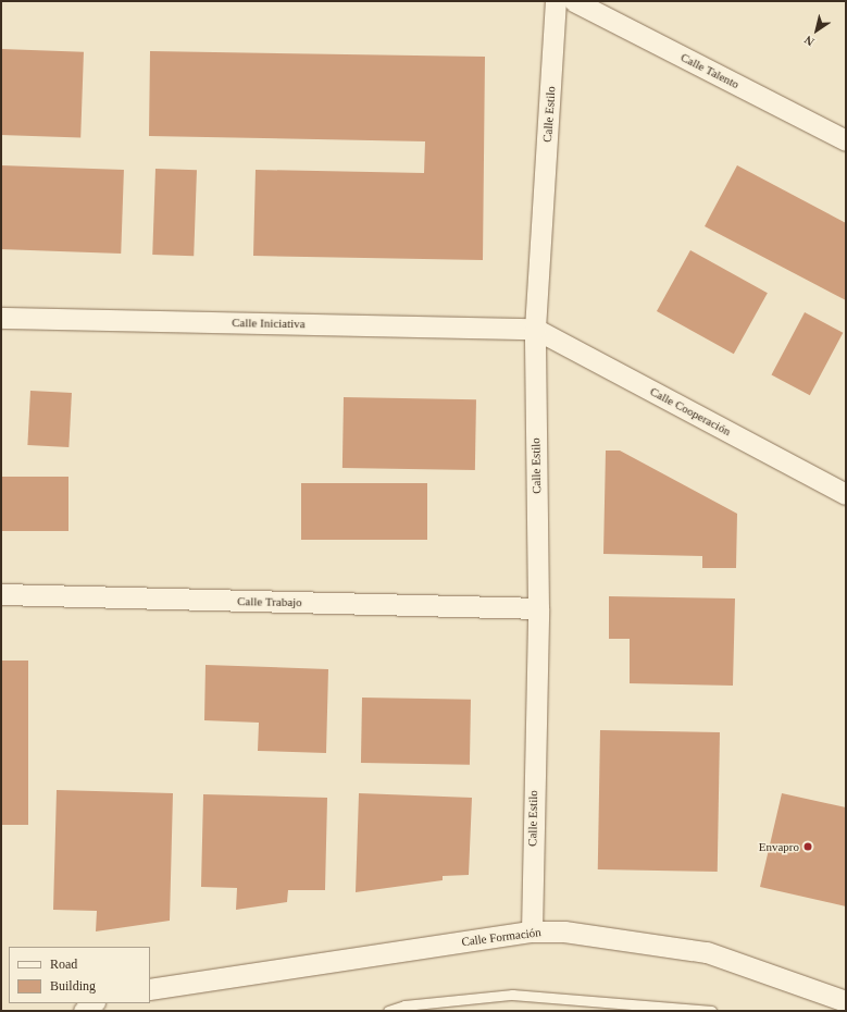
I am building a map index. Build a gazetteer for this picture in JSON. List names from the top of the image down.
{
  "streets": {
    "street": [
      "Calle Talento",
      "Calle Estilo",
      "Calle Iniciativa",
      "Calle Cooperación",
      "Calle Trabajo",
      "Calle Formación"
    ]
  },
  "crossings": [
    ["Calle Estilo", "Calle Iniciativa"],
    ["Calle Estilo", "Calle Cooperación"],
    ["Calle Estilo", "Calle Trabajo"],
    ["Calle Estilo", "Calle Formación"],
    ["Calle Iniciativa", "Calle Cooperación"]
  ],
  "places": ["Envapro"],
  "legend": ["Road", "Building"],
  "north": "bottom left"
}
